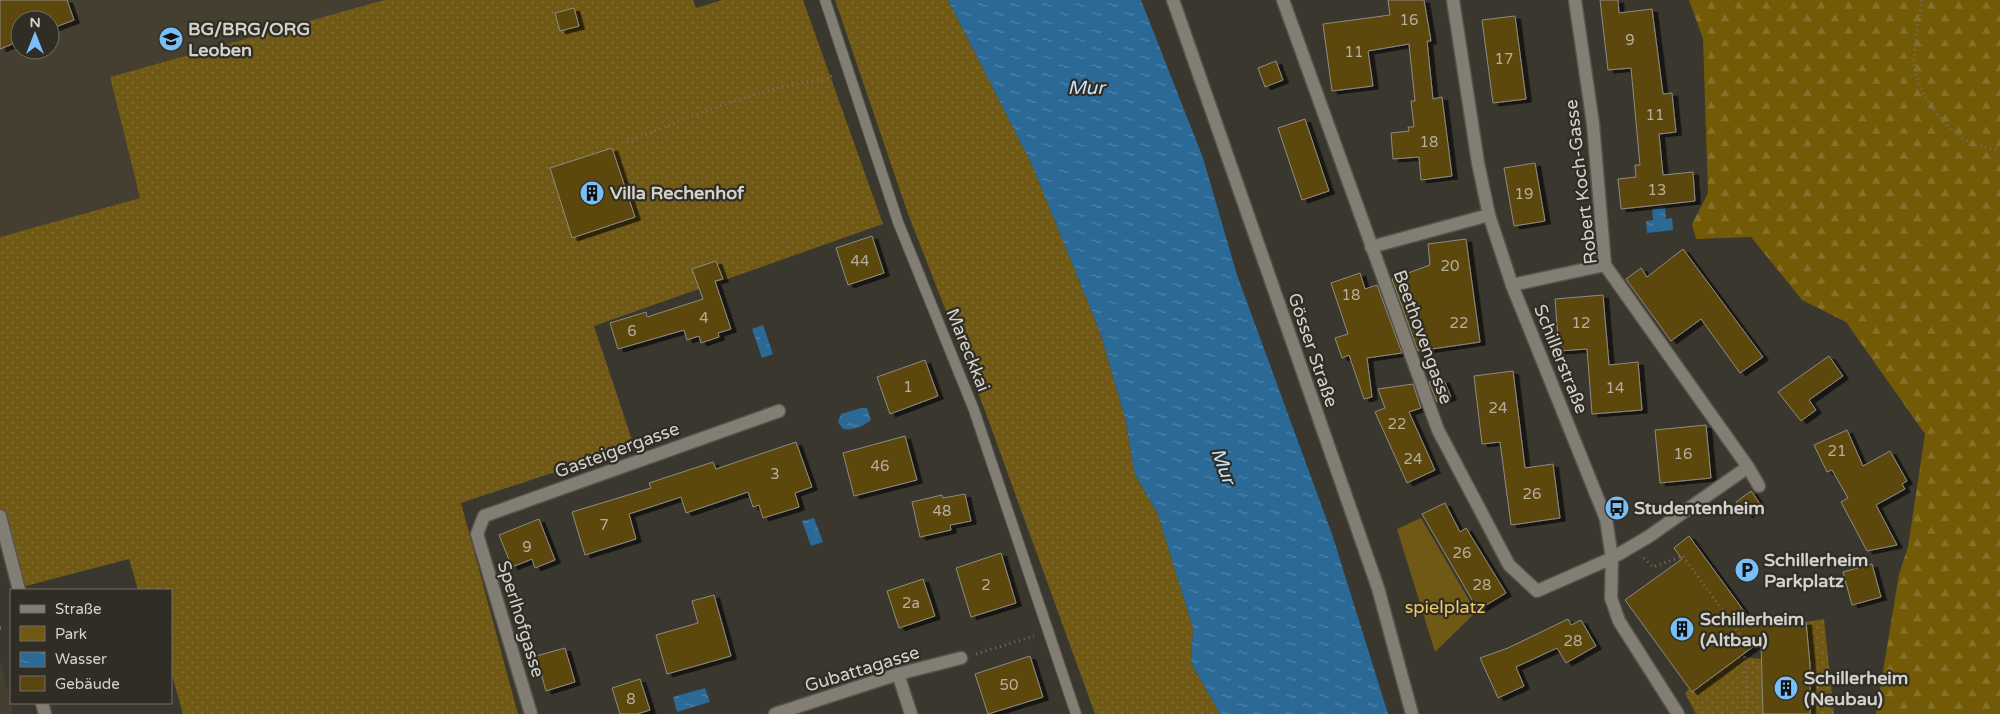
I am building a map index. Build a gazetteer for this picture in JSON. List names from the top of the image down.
{
  "streets": {
    "street": [
      "Robert Koch-Gasse",
      "Beethovengasse",
      "Gösser Straße",
      "Schillerstraße",
      "Gasteigergasse",
      "Sperlhofgasse",
      "Gubattagasse"
    ],
    "lane": ["Mareckkai"]
  },
  "crossings": [
    ["Beethovengasse", "Schillerstraße"],
    ["Gasteigergasse", "Sperlhofgasse"]
  ],
  "water": ["Mur"],
  "parks": ["spielplatz"],
  "places": {
    "school or university": ["BG/BRG/ORG Leoben"],
    "building": ["Villa Rechenhof", "Schillerheim (Altbau)", "Schillerheim (Neubau)"],
    "bus stop": ["Studentenheim"],
    "parking": ["Schillerheim Parkplatz"]
  },
  "house_numbers": [
    "16",
    "9",
    "11",
    "17",
    "11",
    "18",
    "13",
    "19",
    "44",
    "20",
    "18",
    "4",
    "22",
    "12",
    "6",
    "1",
    "14",
    "24",
    "22",
    "21",
    "16",
    "24",
    "46",
    "3",
    "26",
    "48",
    "7",
    "9",
    "26",
    "2",
    "28",
    "2a",
    "28",
    "50",
    "8"
  ],
  "legend": [
    "Straße",
    "Park",
    "Wasser",
    "Gebäude"
  ],
  "north": "top"
}
